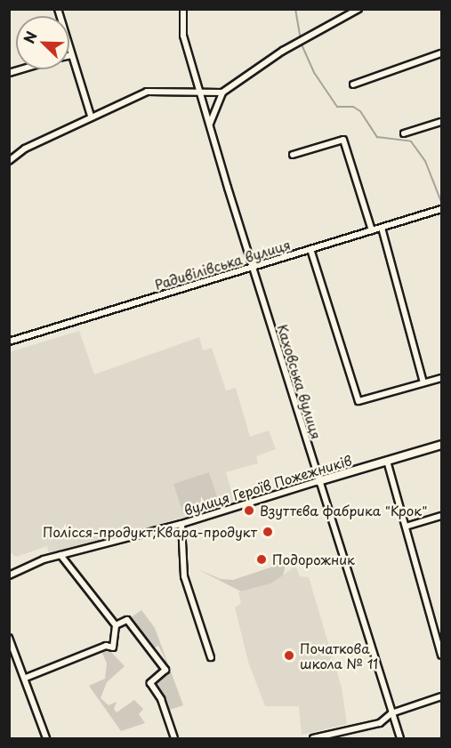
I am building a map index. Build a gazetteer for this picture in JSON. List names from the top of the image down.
{
  "streets": {
    "street": ["Радивілівська вулиця", "Каховська вулиця", "вулиця Героїв Пожежників"]
  },
  "crossings": [
    ["Радивілівська вулиця", "Каховська вулиця"],
    ["Каховська вулиця", "вулиця Героїв Пожежників"]
  ],
  "places": [
    "Взуттєва фабрика \"Крок\"",
    "Полісся-продукт;Квара-продукт",
    "Подорожник",
    "Початкова школа № 11"
  ],
  "north": "top left"
}
